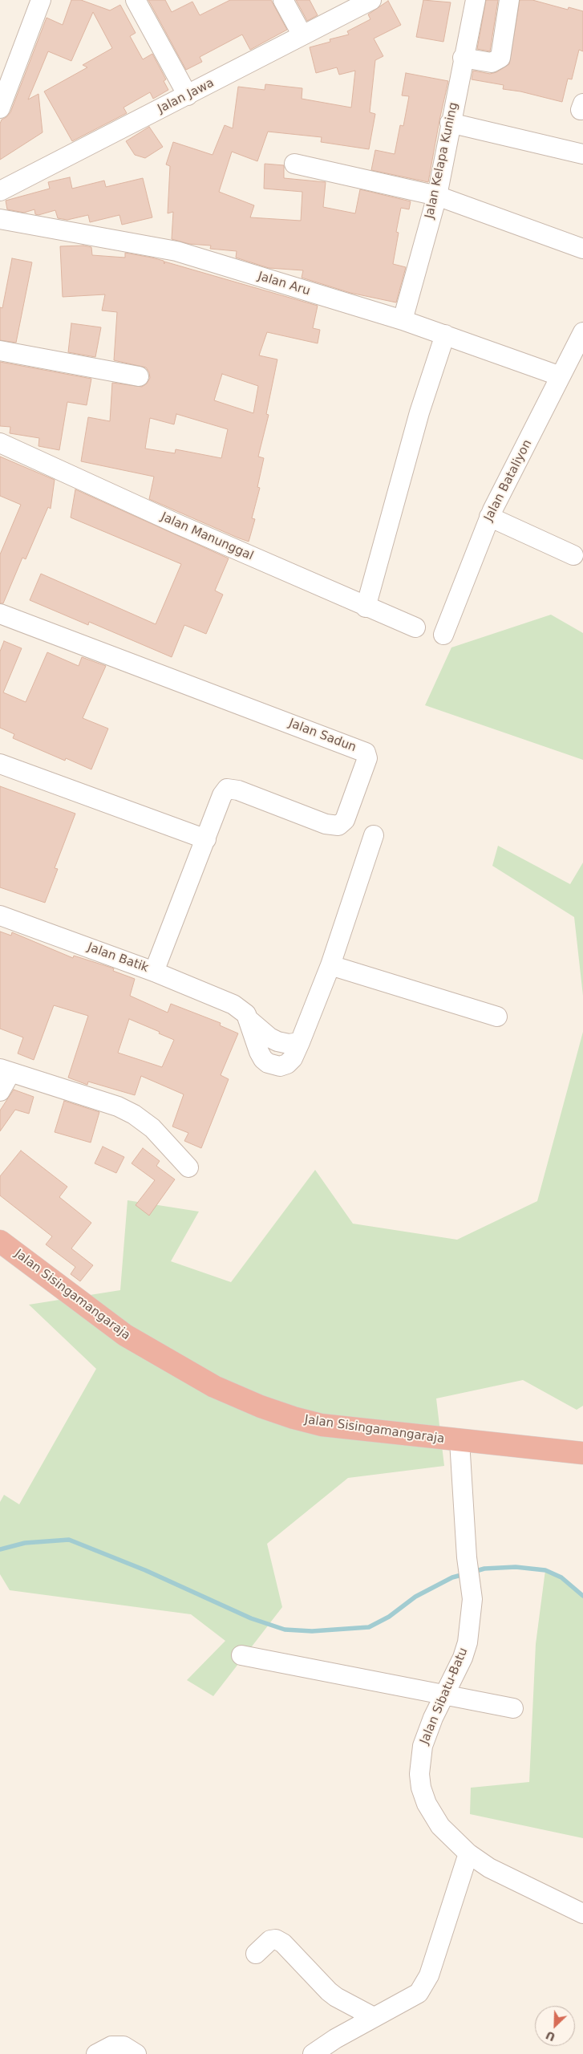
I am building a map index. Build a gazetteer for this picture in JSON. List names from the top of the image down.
{
  "streets": {
    "highway": ["Jalan Sisingamangaraja"],
    "street": [
      "Jalan Jawa",
      "Jalan Kelapa Kuning",
      "Jalan Aru",
      "Jalan Bataliyon",
      "Jalan Manunggal",
      "Jalan Sadun",
      "Jalan Batik",
      "Jalan Sibatu-Batu"
    ]
  },
  "crossings": [
    ["Jalan Kelapa Kuning", "Jalan Aru"],
    ["Jalan Aru", "Jalan Bataliyon"],
    ["Jalan Sadun", "Jalan Batik"],
    ["Jalan Sisingamangaraja", "Jalan Sibatu-Batu"]
  ],
  "north": "bottom left"
}
